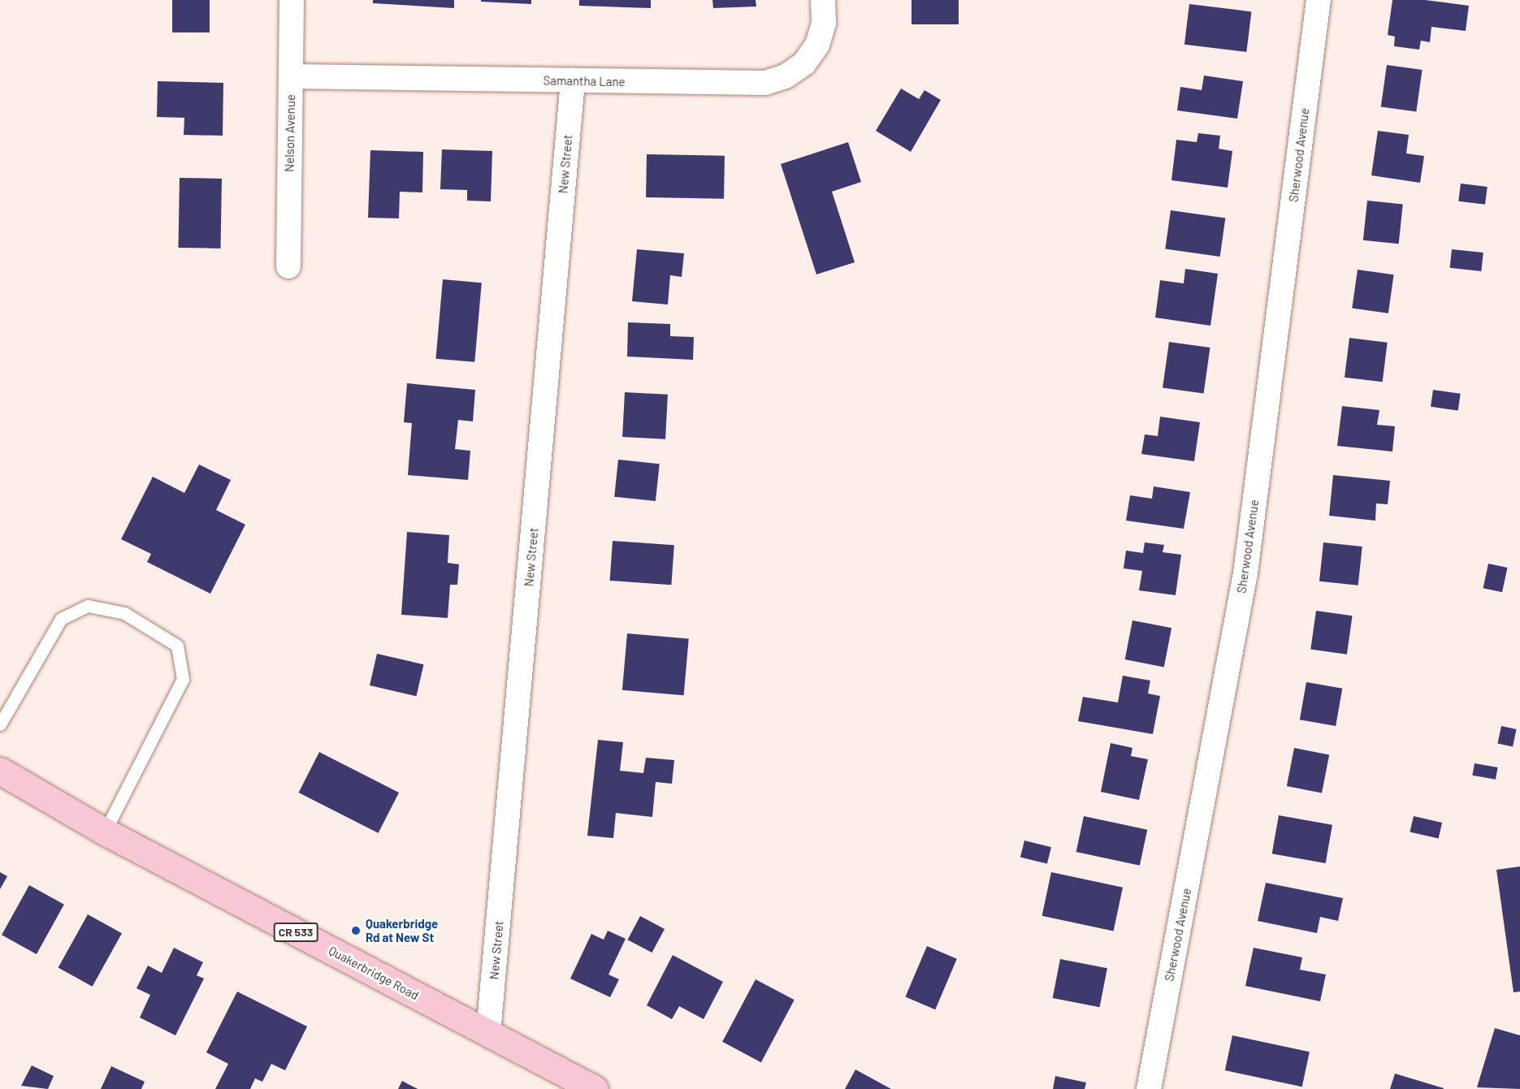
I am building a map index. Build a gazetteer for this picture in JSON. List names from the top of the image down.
{
  "streets": {
    "main road": ["CR 533", "Quakerbridge Road"],
    "street": [
      "Samantha Lane",
      "Nelson Avenue",
      "Sherwood Avenue",
      "New Street"
    ]
  },
  "crossings": [
    ["Samantha Lane", "Nelson Avenue"],
    ["Samantha Lane", "New Street"],
    ["New Street", "Quakerbridge Road"]
  ],
  "places": ["Quakerbridge Rd at New St"]
}
